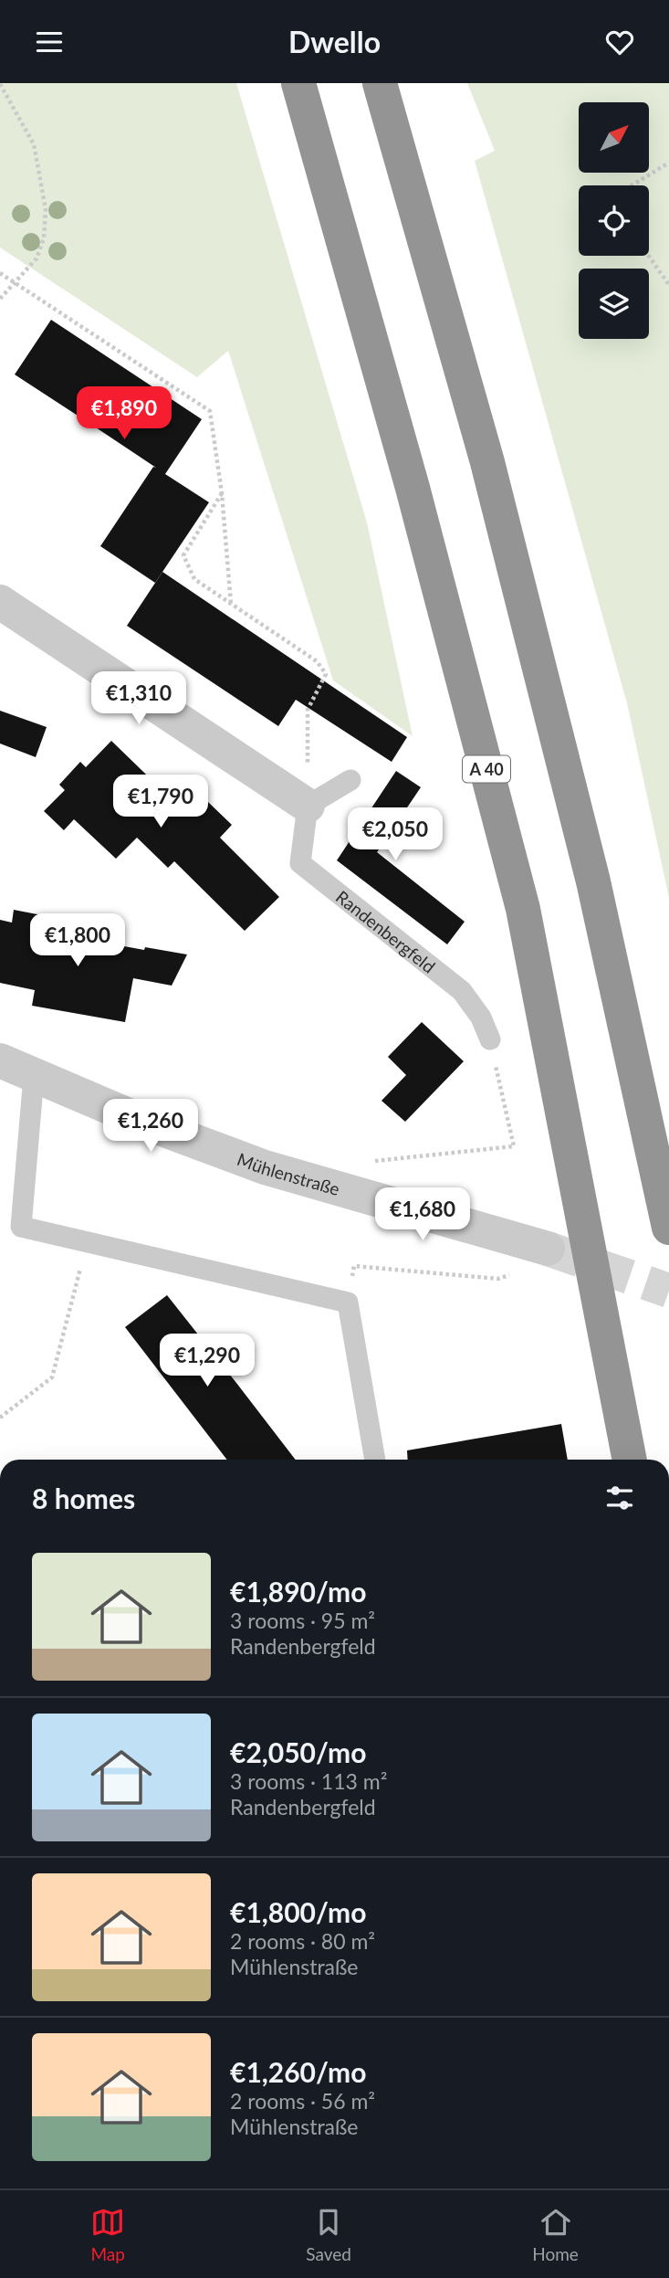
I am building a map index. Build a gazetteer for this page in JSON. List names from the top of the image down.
{
  "streets": {
    "highway": ["A 40"],
    "street": ["Mühlenstraße"],
    "lane": ["Randenbergfeld"]
  },
  "north": "top right",
  "page": {
    "header": "Dwello",
    "price": [
      "€1,890",
      "€1,310",
      "€1,790",
      "€2,050",
      "€1,800",
      "€1,260",
      "€1,680",
      "€1,290"
    ],
    "heading": "8 homes",
    "list": [
      {
        "name": "€1,890/mo",
        "note": "3 rooms · 95 m² · Randenbergfeld"
      },
      {
        "name": "€2,050/mo",
        "note": "3 rooms · 113 m² · Randenbergfeld"
      },
      {
        "name": "€1,800/mo",
        "note": "2 rooms · 80 m² · Mühlenstraße"
      },
      {
        "name": "€1,260/mo",
        "note": "2 rooms · 56 m² · Mühlenstraße"
      }
    ],
    "tabs": ["Map", "Saved", "Home"]
  }
}
